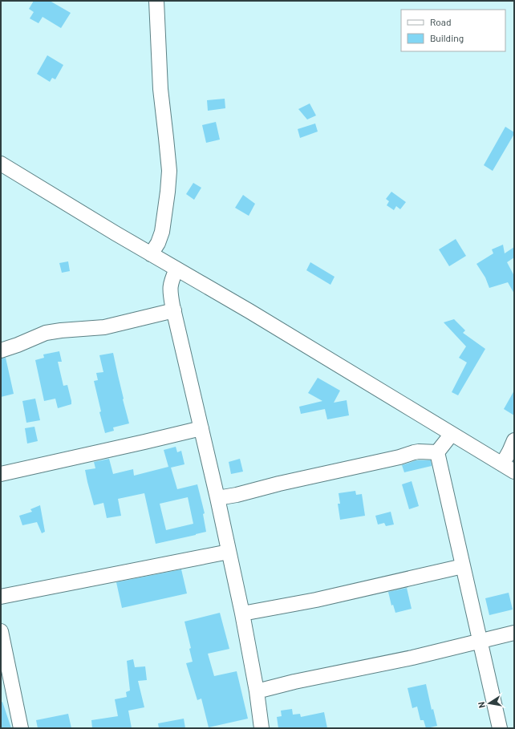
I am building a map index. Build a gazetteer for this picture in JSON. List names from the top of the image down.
{
  "legend": ["Road", "Building"],
  "north": "left"
}
